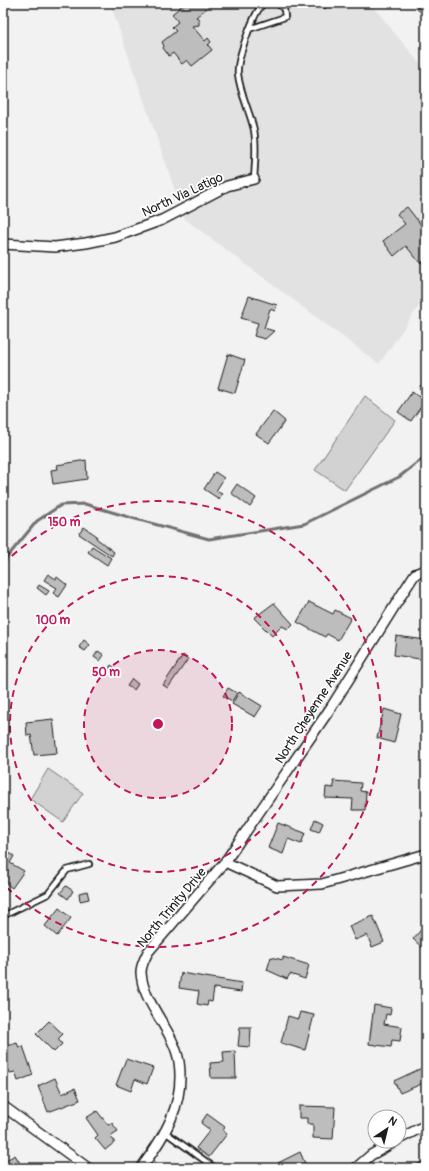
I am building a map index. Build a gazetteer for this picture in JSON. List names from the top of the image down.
{
  "streets": {
    "street": ["North Via Latigo", "North Cheyenne Avenue", "North Trinity Drive"]
  },
  "crossings": [
    ["North Cheyenne Avenue", "North Trinity Drive"]
  ],
  "north": "top right",
  "rings": ["150 m", "100 m", "50 m"]
}
